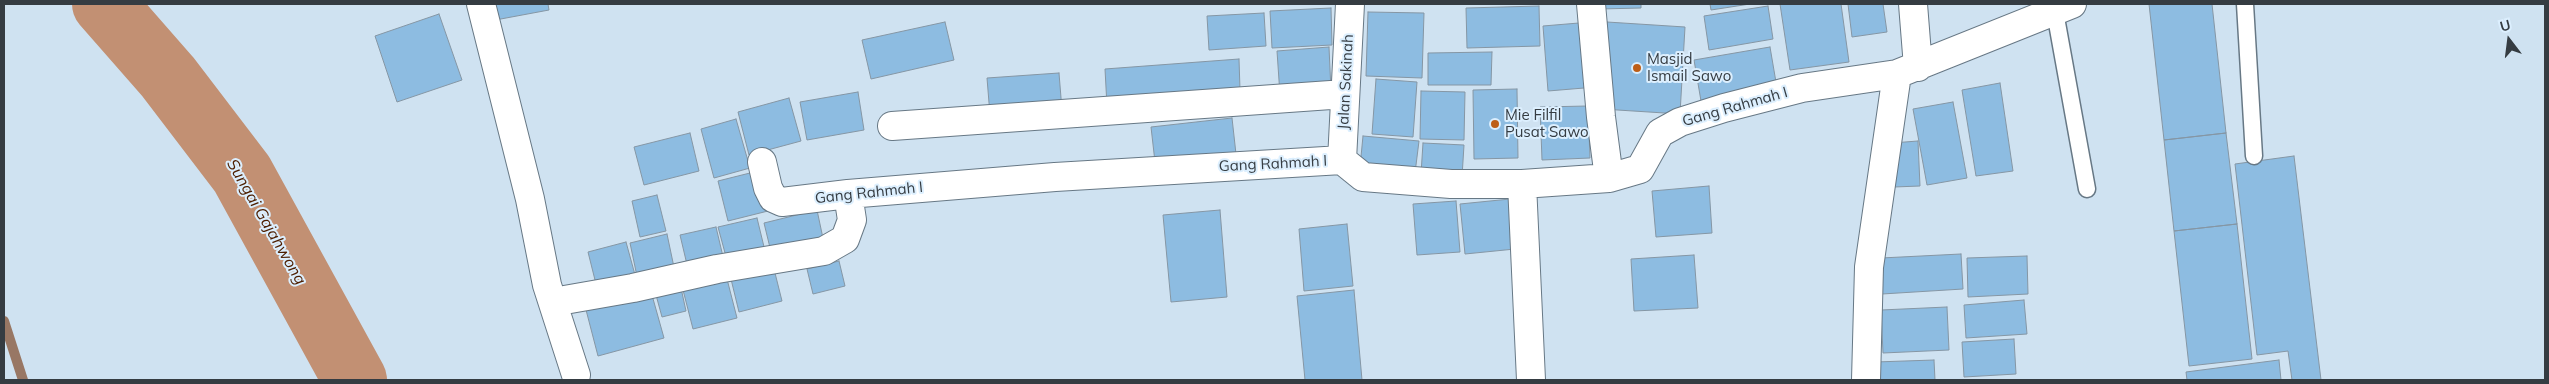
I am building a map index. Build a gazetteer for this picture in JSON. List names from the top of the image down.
{
  "streets": {
    "street": ["Jalan Sakinah", "Gang Rahmah I"]
  },
  "crossings": [
    ["Jalan Sakinah", "Gang Rahmah I"]
  ],
  "water": ["Sungai Gajahwong"],
  "places": ["Masjid Ismail Sawo", "Mie Filfil Pusat Sawo"],
  "north": "top"
}
